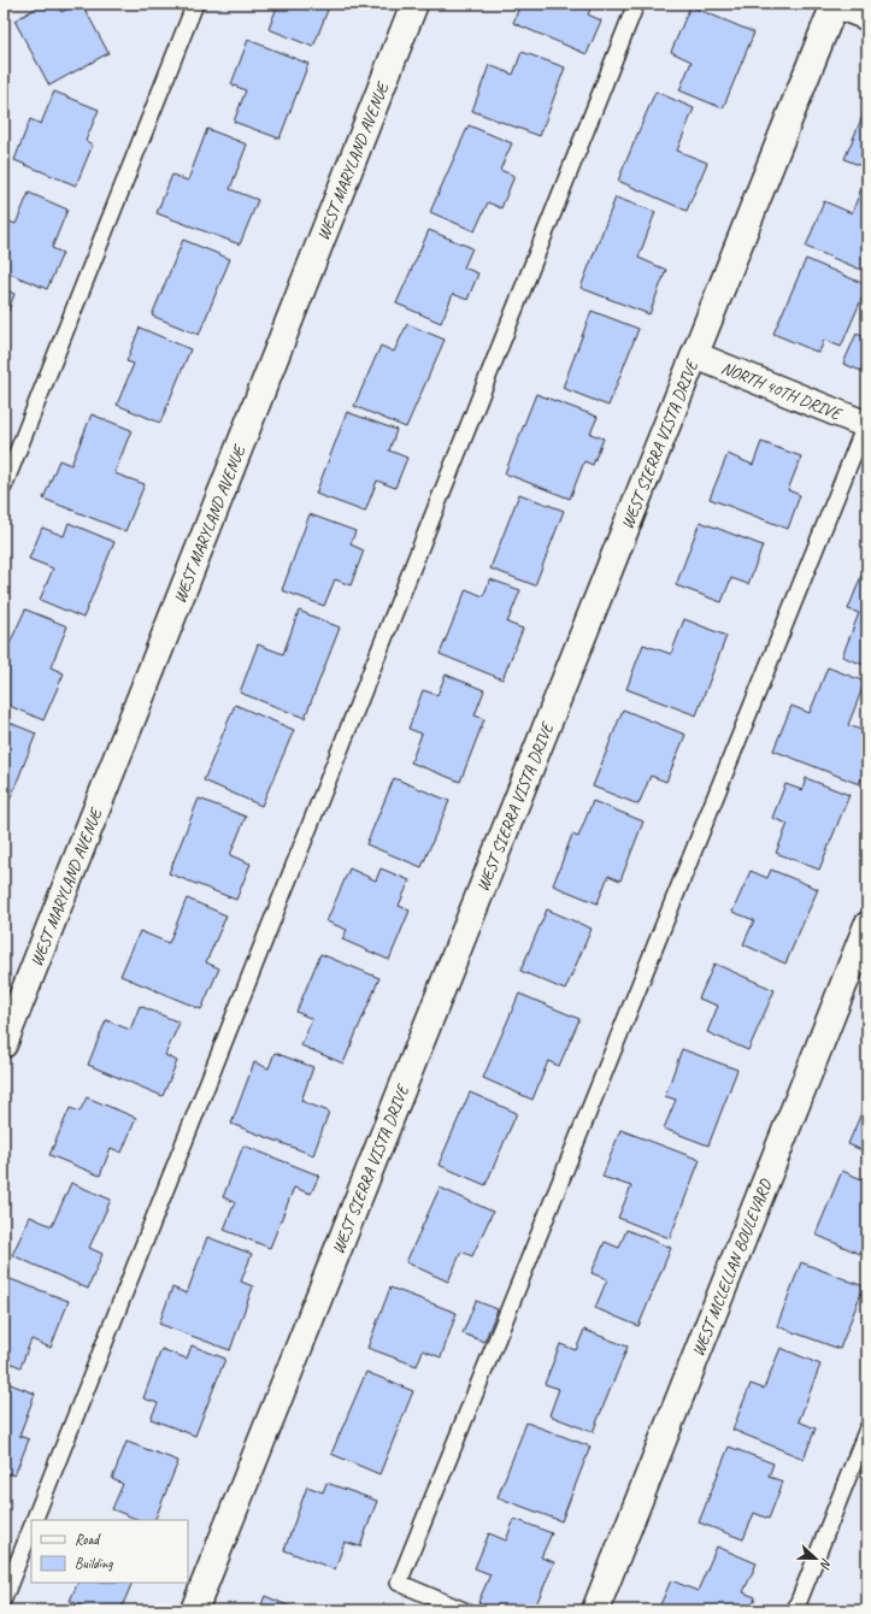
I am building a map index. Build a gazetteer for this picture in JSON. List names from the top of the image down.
{
  "streets": {
    "street": [
      "WEST MARYLAND AVENUE",
      "NORTH 40TH DRIVE",
      "WEST SIERRA VISTA DRIVE",
      "WEST MCLELLAN BOULEVARD"
    ]
  },
  "crossings": [
    ["NORTH 40TH DRIVE", "WEST SIERRA VISTA DRIVE"]
  ],
  "legend": ["Road", "Building"],
  "north": "right"
}
